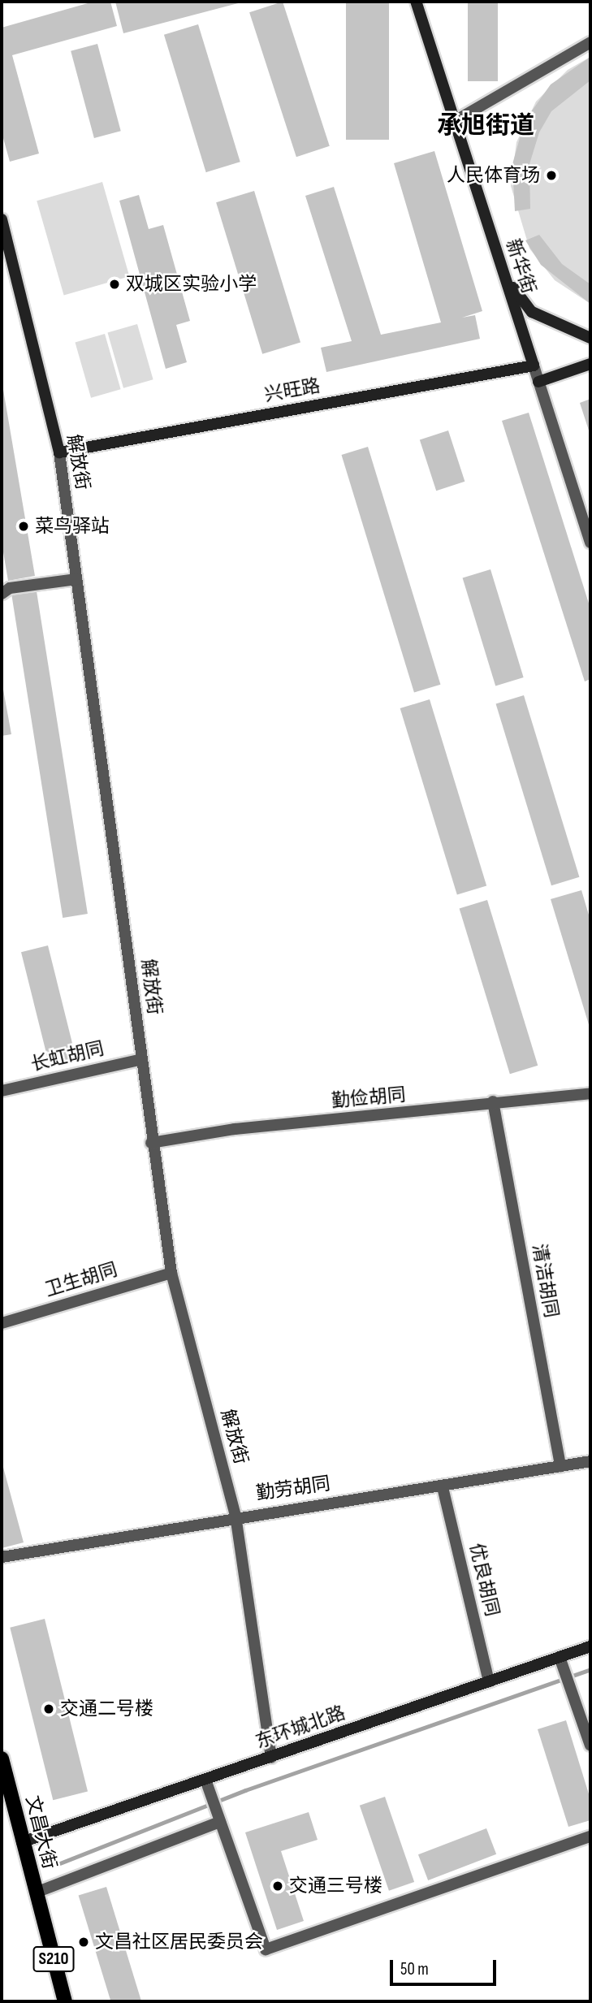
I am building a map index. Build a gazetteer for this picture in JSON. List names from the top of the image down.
{
  "streets": {
    "main road": ["文昌大街", "S210"],
    "street": [
      "新华街",
      "兴旺路",
      "解放街",
      "长虹胡同",
      "勤俭胡同",
      "卫生胡同",
      "清洁胡同",
      "勤劳胡同",
      "优良胡同",
      "东环城北路"
    ]
  },
  "crossings": [
    ["新华街", "兴旺路"],
    ["兴旺路", "解放街"],
    ["解放街", "长虹胡同"],
    ["解放街", "勤俭胡同"],
    ["解放街", "卫生胡同"],
    ["解放街", "勤劳胡同"],
    ["解放街", "东环城北路"],
    ["勤俭胡同", "清洁胡同"],
    ["清洁胡同", "勤劳胡同"],
    ["勤劳胡同", "优良胡同"],
    ["优良胡同", "东环城北路"],
    ["东环城北路", "文昌大街"]
  ],
  "districts": ["承旭街道"],
  "places": [
    "人民体育场",
    "双城区实验小学",
    "菜鸟驿站",
    "交通二号楼",
    "交通三号楼",
    "文昌社区居民委员会"
  ],
  "scale_bar": "50 m"
}
